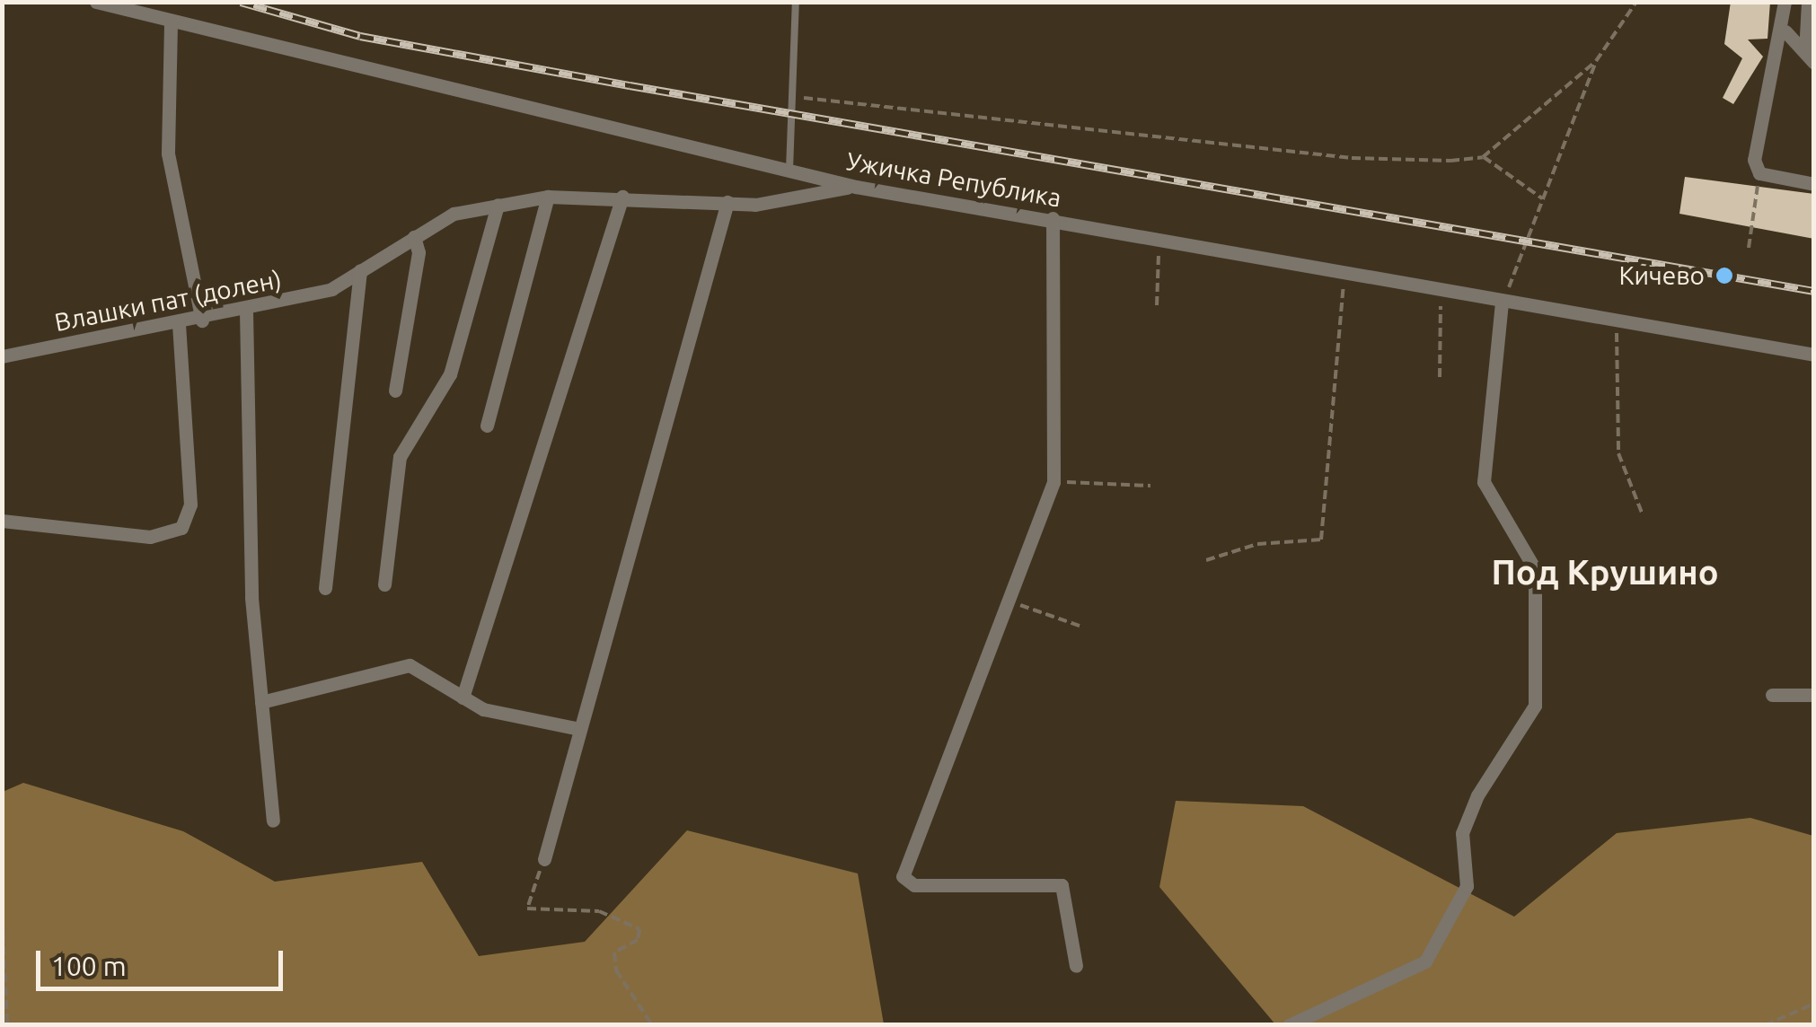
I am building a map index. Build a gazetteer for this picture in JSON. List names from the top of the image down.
{
  "streets": {
    "street": ["Ужичка Република", "Влашки пат (долен)"]
  },
  "crossings": [
    ["Ужичка Република", "Влашки пат (долен)"]
  ],
  "districts": ["Под Крушино"],
  "places": ["Кичево"],
  "scale_bar": "100 m"
}
